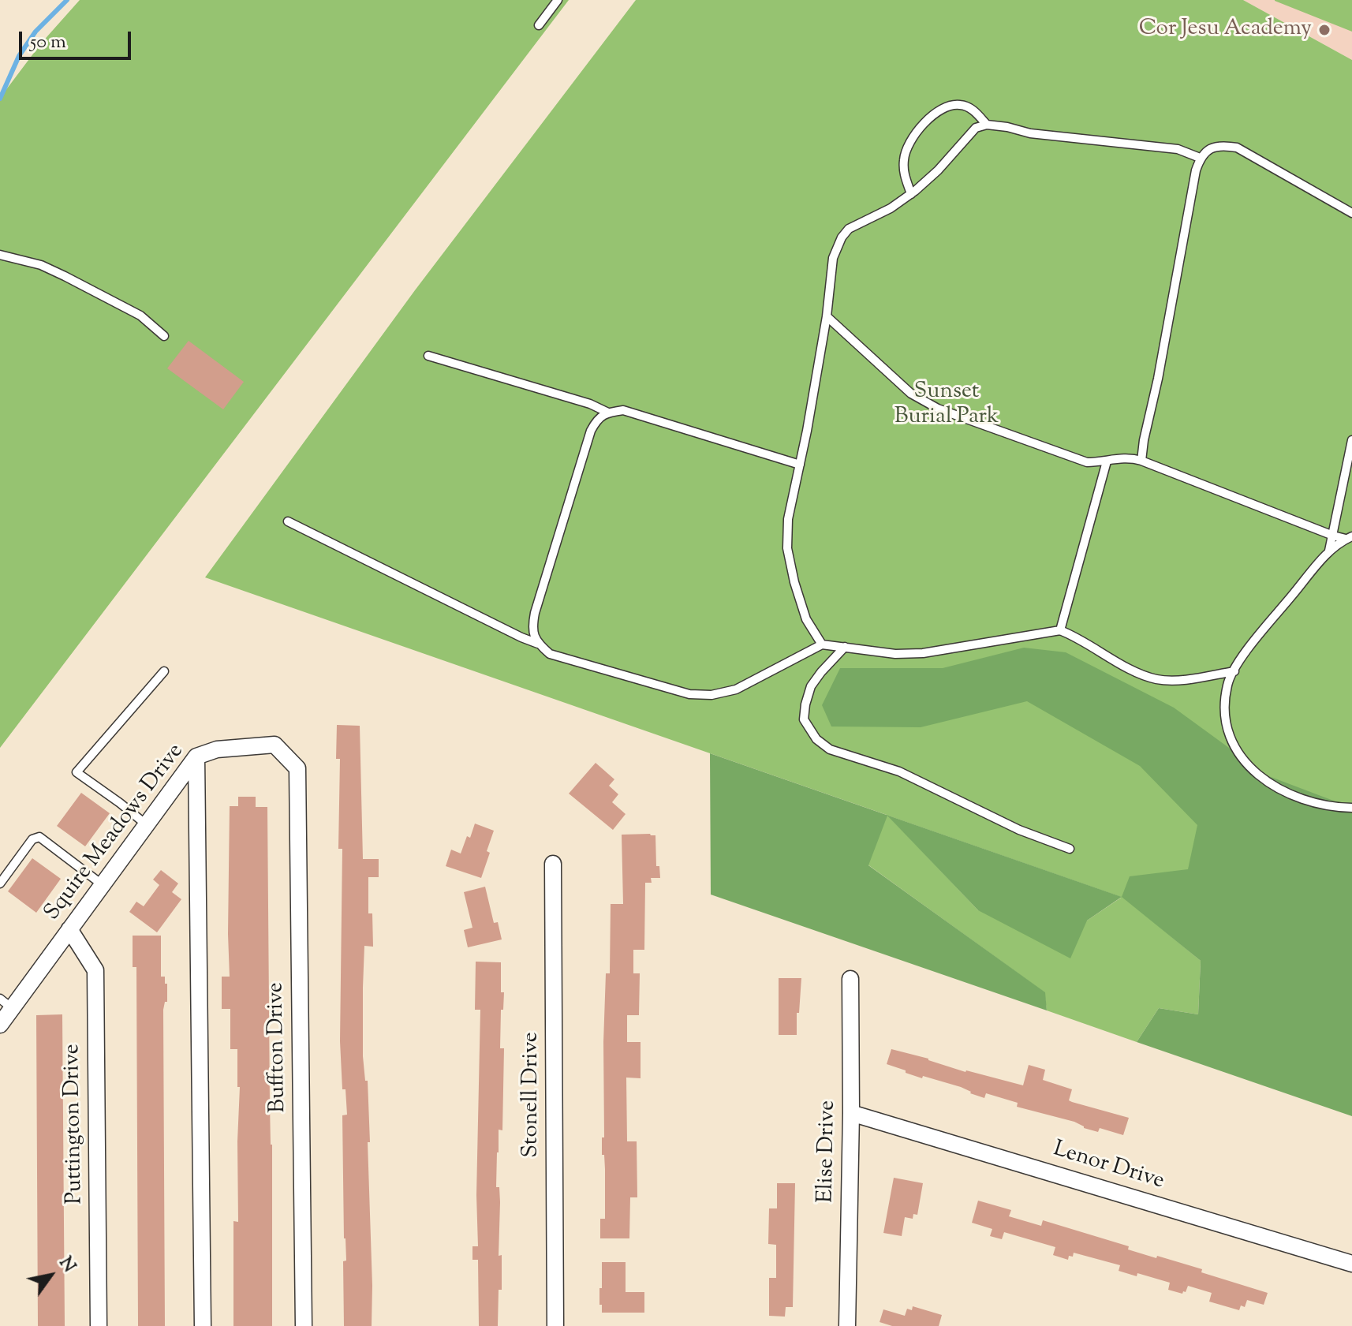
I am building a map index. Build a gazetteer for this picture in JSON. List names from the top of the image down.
{
  "streets": {
    "street": [
      "Squire Meadows Drive",
      "Buffton Drive",
      "Stonell Drive",
      "Puttington Drive",
      "Elise Drive",
      "Lenor Drive"
    ]
  },
  "crossings": [
    ["Squire Meadows Drive", "Buffton Drive"],
    ["Squire Meadows Drive", "Puttington Drive"],
    ["Elise Drive", "Lenor Drive"]
  ],
  "parks": ["Sunset Burial Park"],
  "places": ["Cor Jesu Academy"],
  "scale_bar": "50 m",
  "north": "top right"
}
